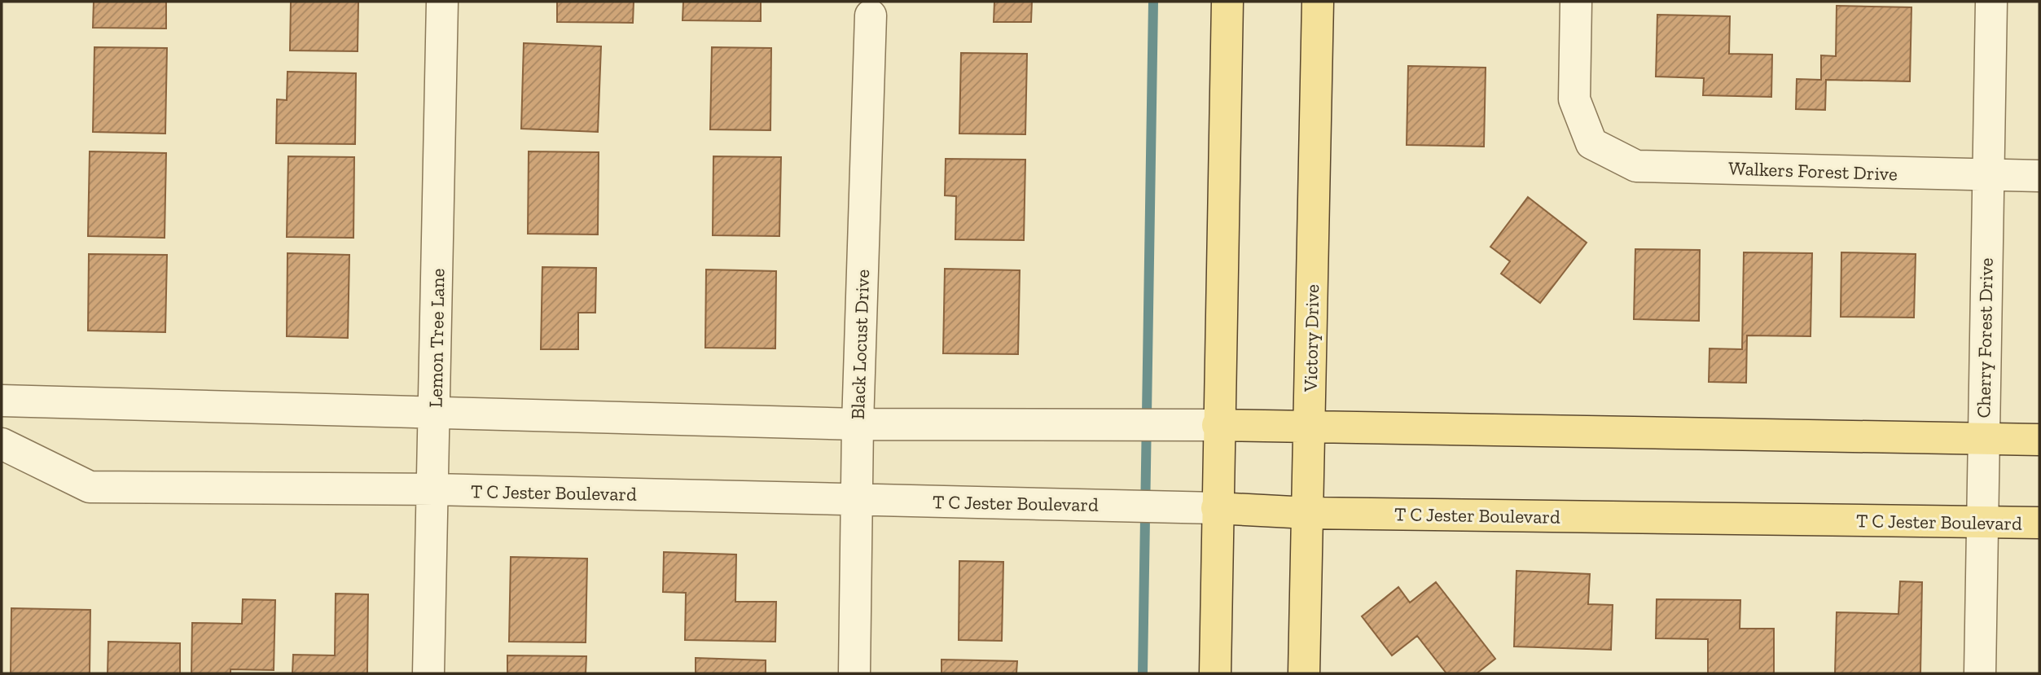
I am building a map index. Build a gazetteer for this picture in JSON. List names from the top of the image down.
{
  "streets": {
    "main road": ["Victory Drive", "T C Jester Boulevard"],
    "street": [
      "Walkers Forest Drive",
      "Lemon Tree Lane",
      "Cherry Forest Drive",
      "Black Locust Drive"
    ]
  },
  "crossings": [
    ["Walkers Forest Drive", "Cherry Forest Drive"],
    ["Lemon Tree Lane", "T C Jester Boulevard"],
    ["Victory Drive", "T C Jester Boulevard"],
    ["Cherry Forest Drive", "T C Jester Boulevard"],
    ["Black Locust Drive", "T C Jester Boulevard"]
  ]
}
